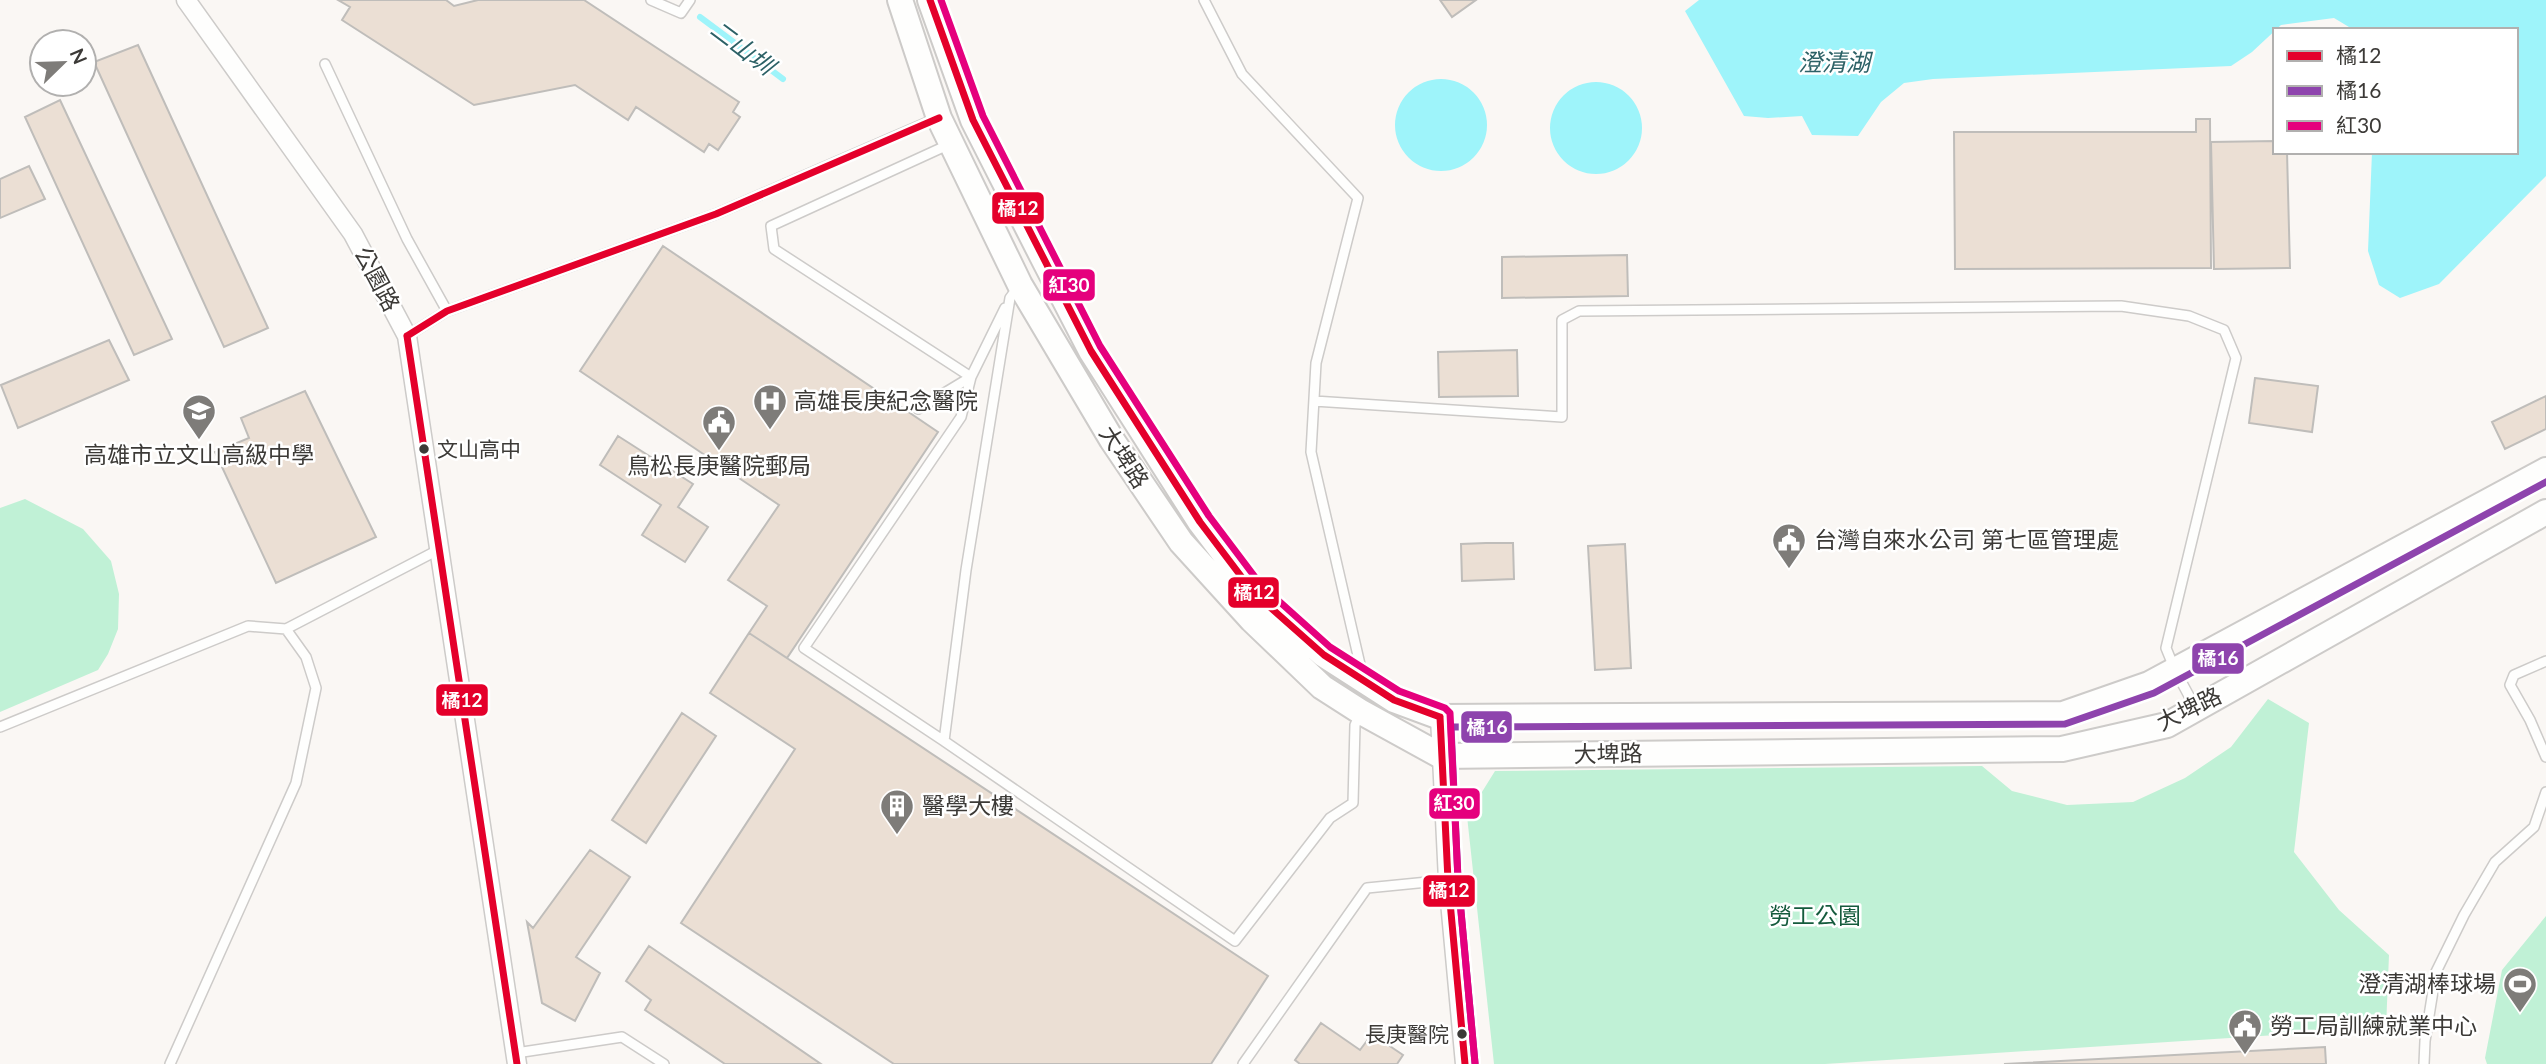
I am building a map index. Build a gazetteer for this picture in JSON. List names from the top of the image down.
{
  "streets": {
    "main road": ["大埤路"],
    "street": ["公園路"]
  },
  "water": ["二山圳", "澄清湖"],
  "parks": ["勞工公園"],
  "places": {
    "hospital": ["高雄長庚紀念醫院"],
    "school or university": ["高雄市立文山高級中學"],
    "other": ["文山高中", "長庚醫院"],
    "public building": ["鳥松長庚醫院郵局", "台灣自來水公司 第七區管理處", "勞工局訓練就業中心"],
    "building": ["醫學大樓"],
    "sports": ["澄清湖棒球場"]
  },
  "lines": ["transit line 橘12", "transit line 紅30", "transit line 橘16"],
  "legend": ["橘12", "橘16", "紅30"],
  "north": "top right"
}
